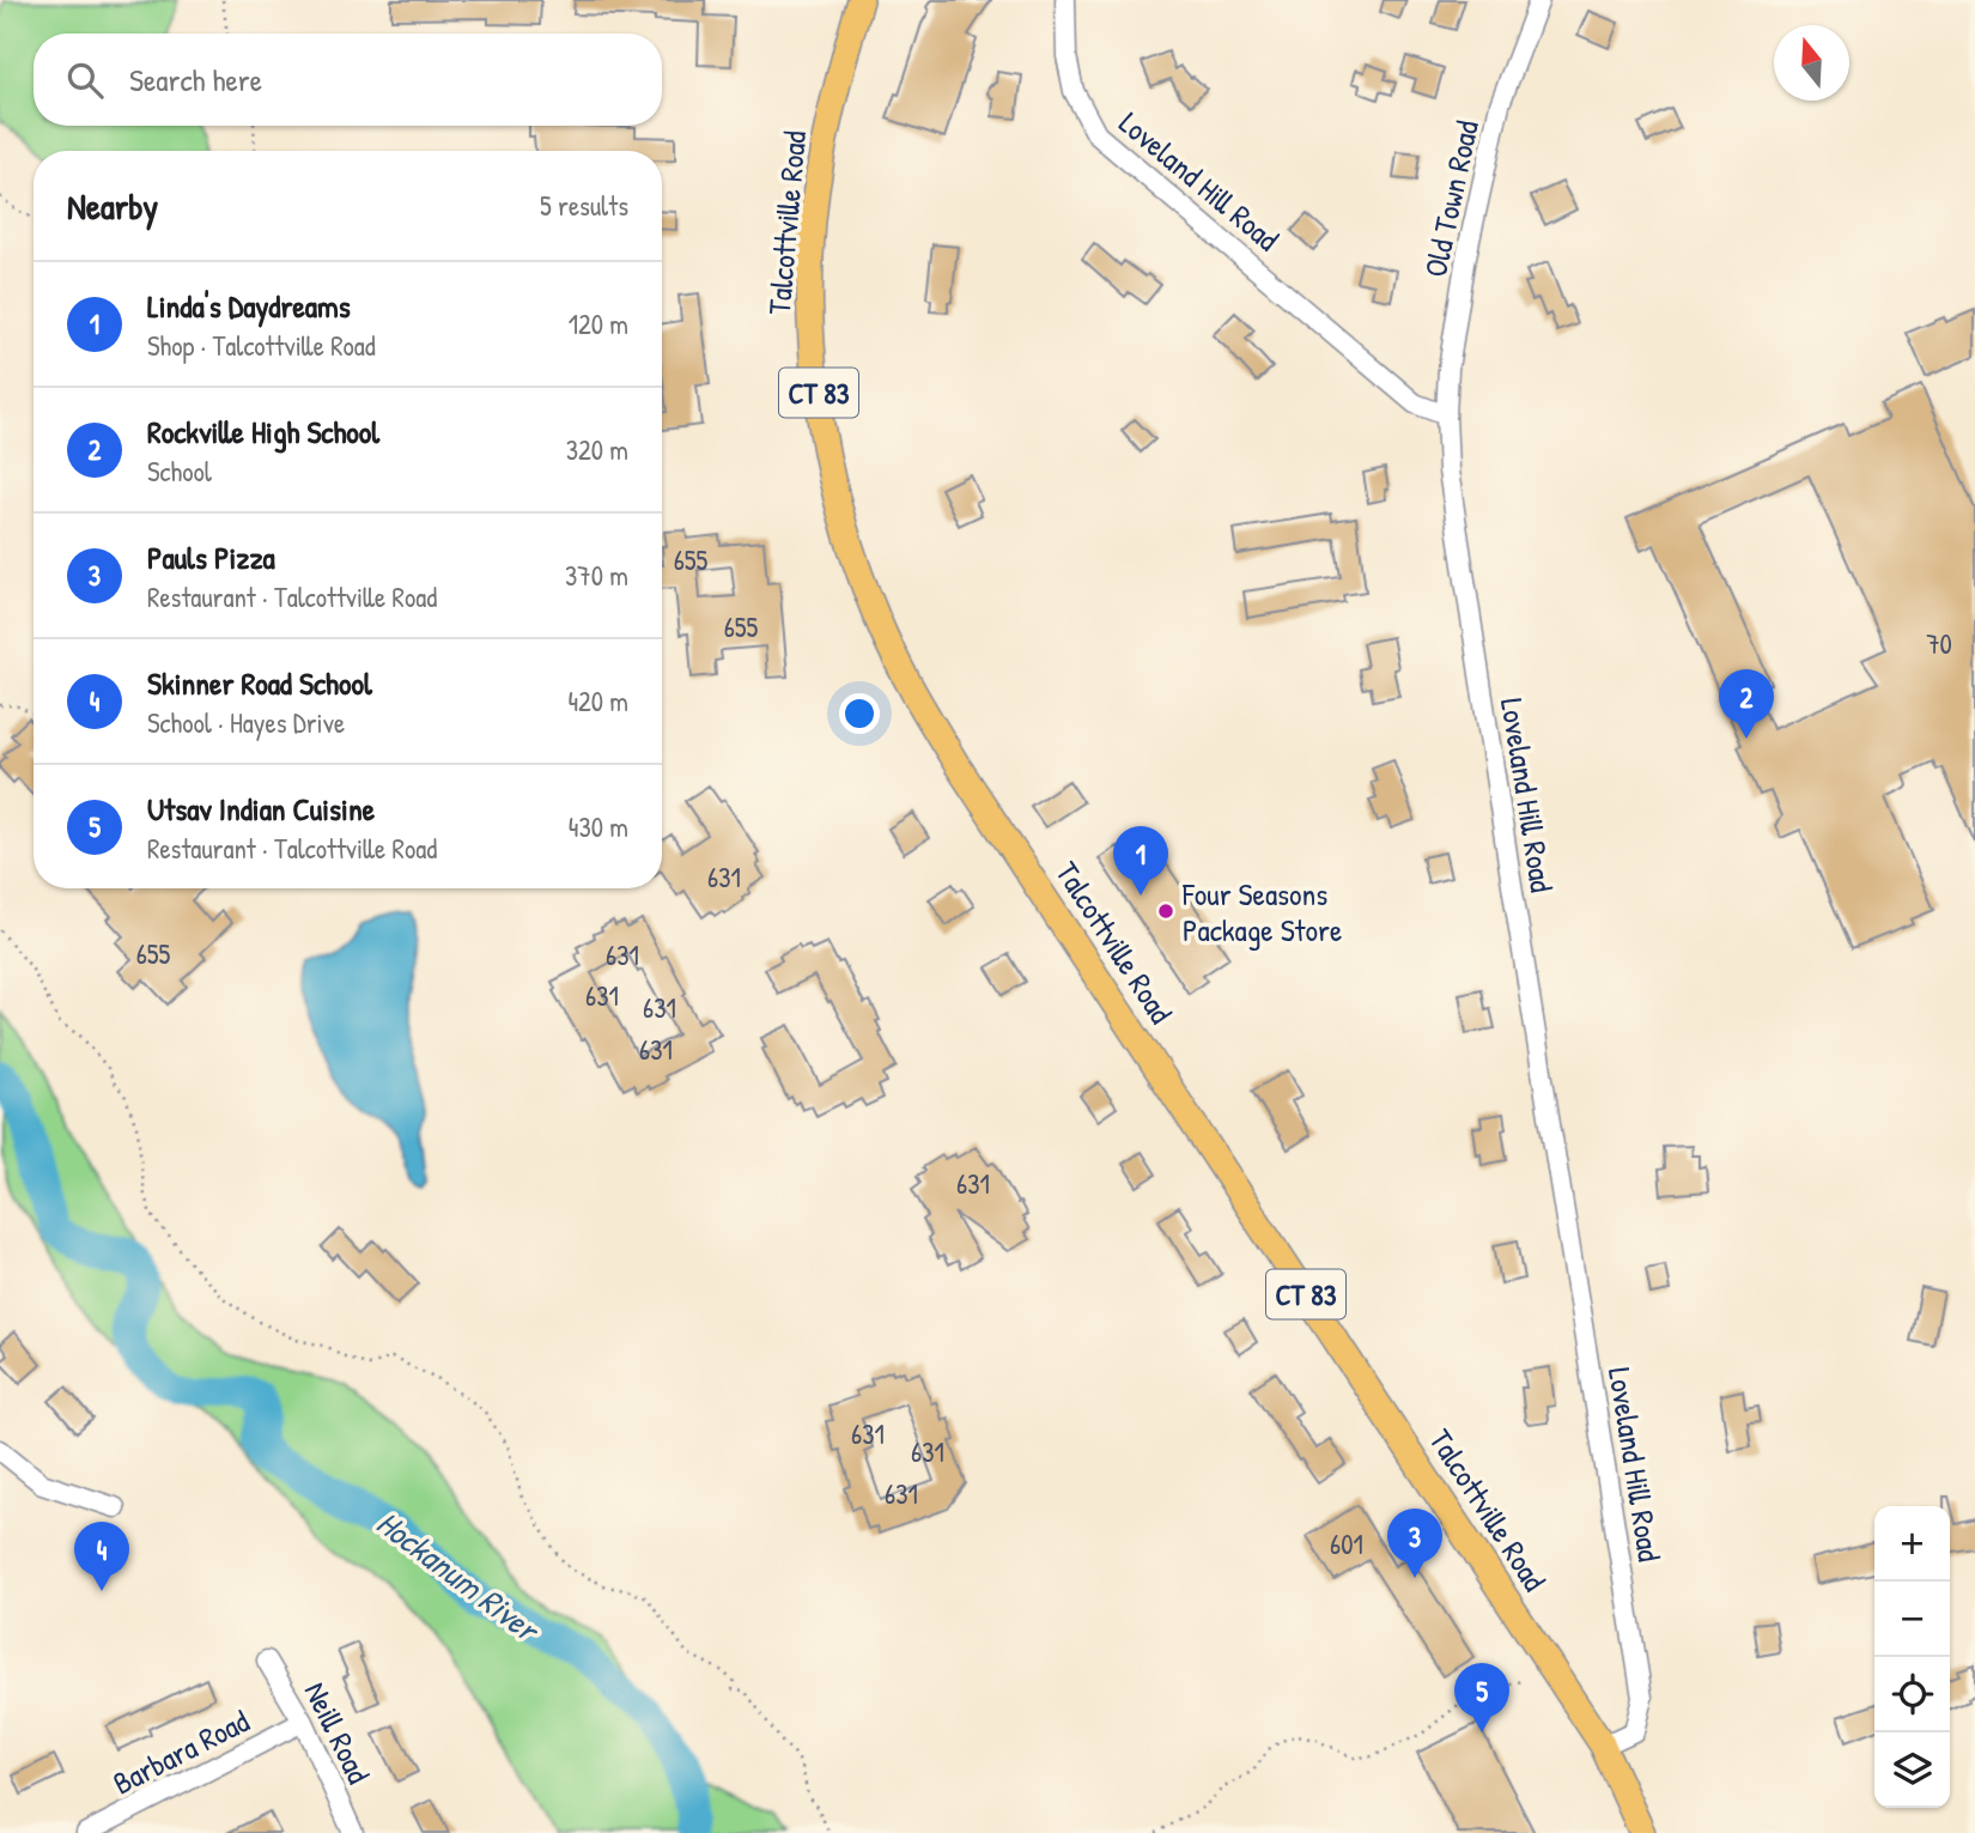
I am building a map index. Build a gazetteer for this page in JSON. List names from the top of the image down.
{
  "streets": {
    "main road": ["Talcottville Road", "CT 83"],
    "street": [
      "Loveland Hill Road",
      "Old Town Road",
      "Neill Road",
      "Barbara Road"
    ]
  },
  "crossings": [
    ["Loveland Hill Road", "Old Town Road"],
    ["Loveland Hill Road", "Talcottville Road"],
    ["Neill Road", "Barbara Road"]
  ],
  "water": ["Hockanum River"],
  "places": ["Four Seasons Package Store"],
  "house_numbers": [
    "655",
    "655",
    "70",
    "631",
    "655",
    "631",
    "631",
    "631",
    "631",
    "631",
    "631",
    "631",
    "631",
    "601"
  ],
  "north": "top",
  "page": {
    "search": "Search here",
    "heading": ["Nearby", "5 results"],
    "list": [
      {
        "mark": "1",
        "name": "Linda's Daydreams",
        "note": "Shop · Talcottville Road",
        "value": "120 m"
      },
      {
        "mark": "2",
        "name": "Rockville High School",
        "note": "School",
        "value": "320 m"
      },
      {
        "mark": "3",
        "name": "Pauls Pizza",
        "note": "Restaurant · Talcottville Road",
        "value": "370 m"
      },
      {
        "mark": "4",
        "name": "Skinner Road School",
        "note": "School · Hayes Drive",
        "value": "420 m"
      },
      {
        "mark": "5",
        "name": "Utsav Indian Cuisine",
        "note": "Restaurant · Talcottville Road",
        "value": "430 m"
      }
    ],
    "pins": [
      "2",
      "1",
      "3",
      "4",
      "5"
    ],
    "map_buttons": ["+", "−"]
  }
}
